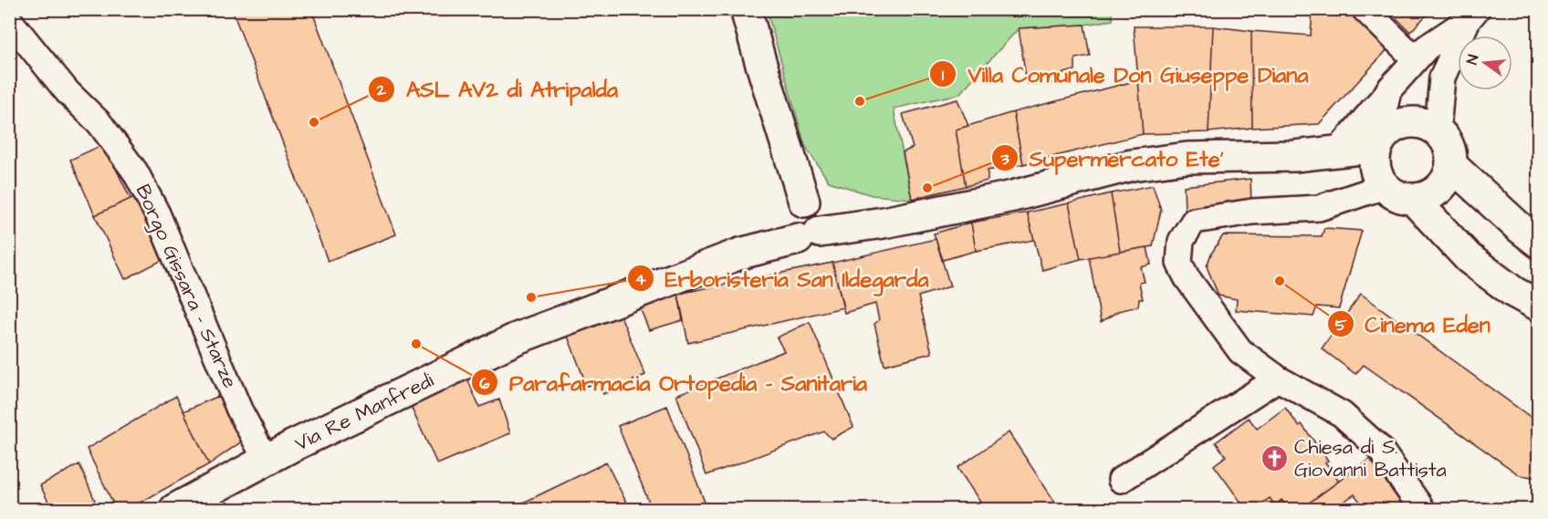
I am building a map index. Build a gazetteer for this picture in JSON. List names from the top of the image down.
{
  "streets": {
    "street": ["Borgo Gissara - Starze", "Via Re Manfredi"]
  },
  "crossings": [
    ["Borgo Gissara - Starze", "Via Re Manfredi"]
  ],
  "places": {
    "other": [
      "Villa Comunale Don Giuseppe Diana",
      "ASL AV2 di Atripalda",
      "Supermercato Ete'",
      "Cinema Eden",
      "Erboristeria San Ildegarda",
      "Parafarmacia Ortopedia - Sanitaria"
    ],
    "church": ["Chiesa di S. Giovanni Battista"]
  },
  "north": "left"
}
